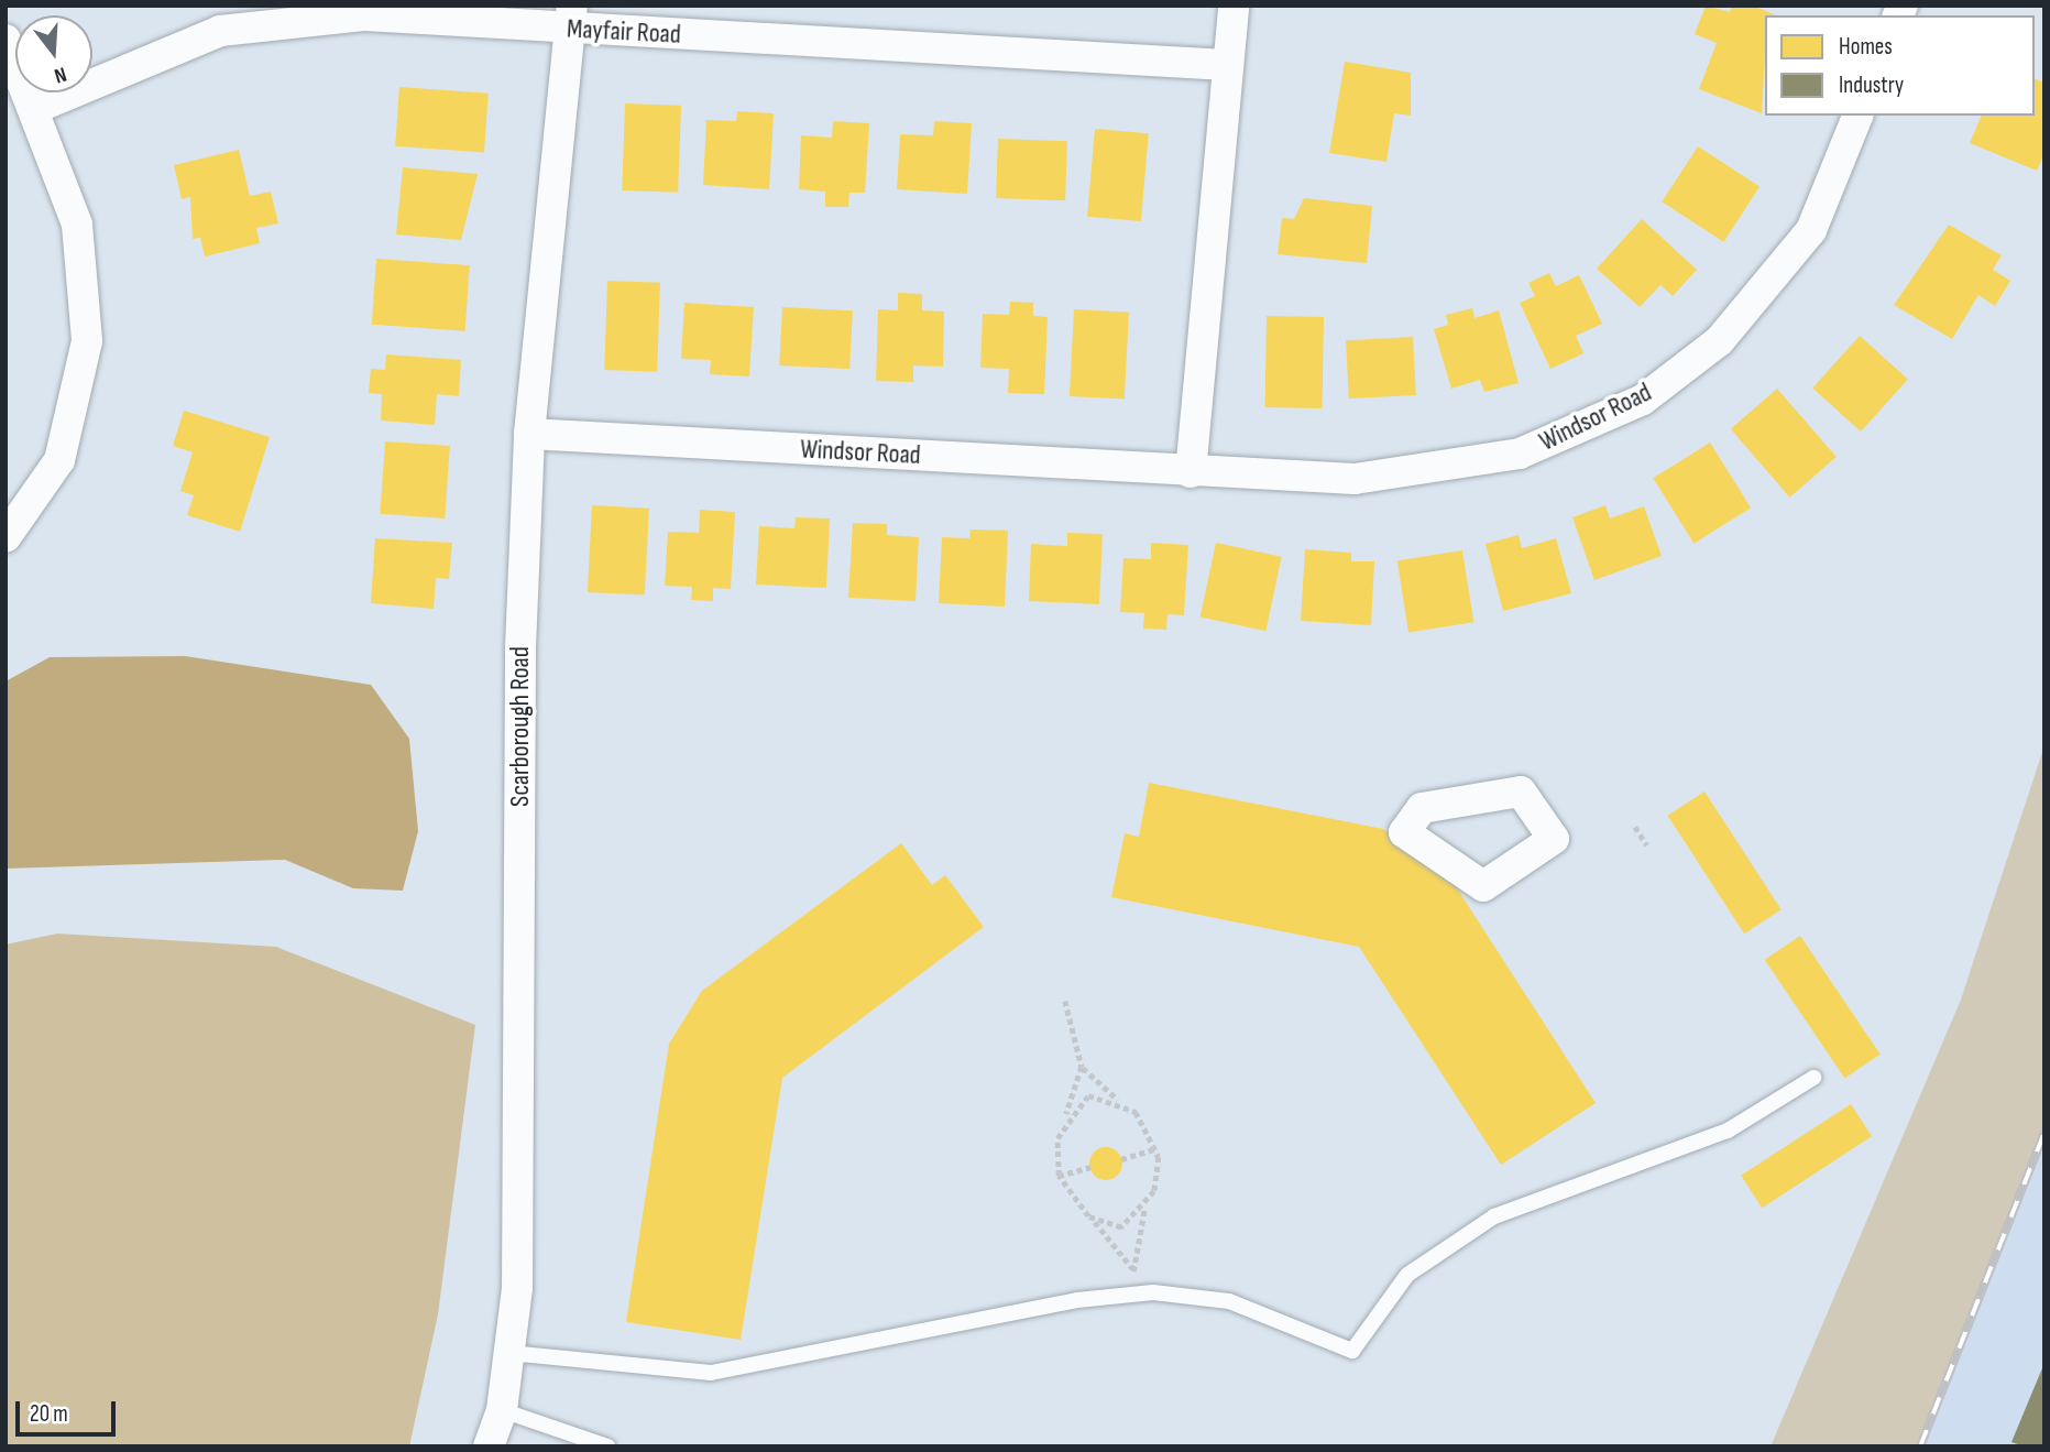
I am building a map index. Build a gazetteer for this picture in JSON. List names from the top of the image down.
{
  "streets": {
    "street": ["Mayfair Road", "Windsor Road", "Scarborough Road"]
  },
  "crossings": [
    ["Mayfair Road", "Scarborough Road"],
    ["Windsor Road", "Scarborough Road"]
  ],
  "legend": ["Homes", "Industry"],
  "scale_bar": "20 m",
  "north": "bottom"
}
